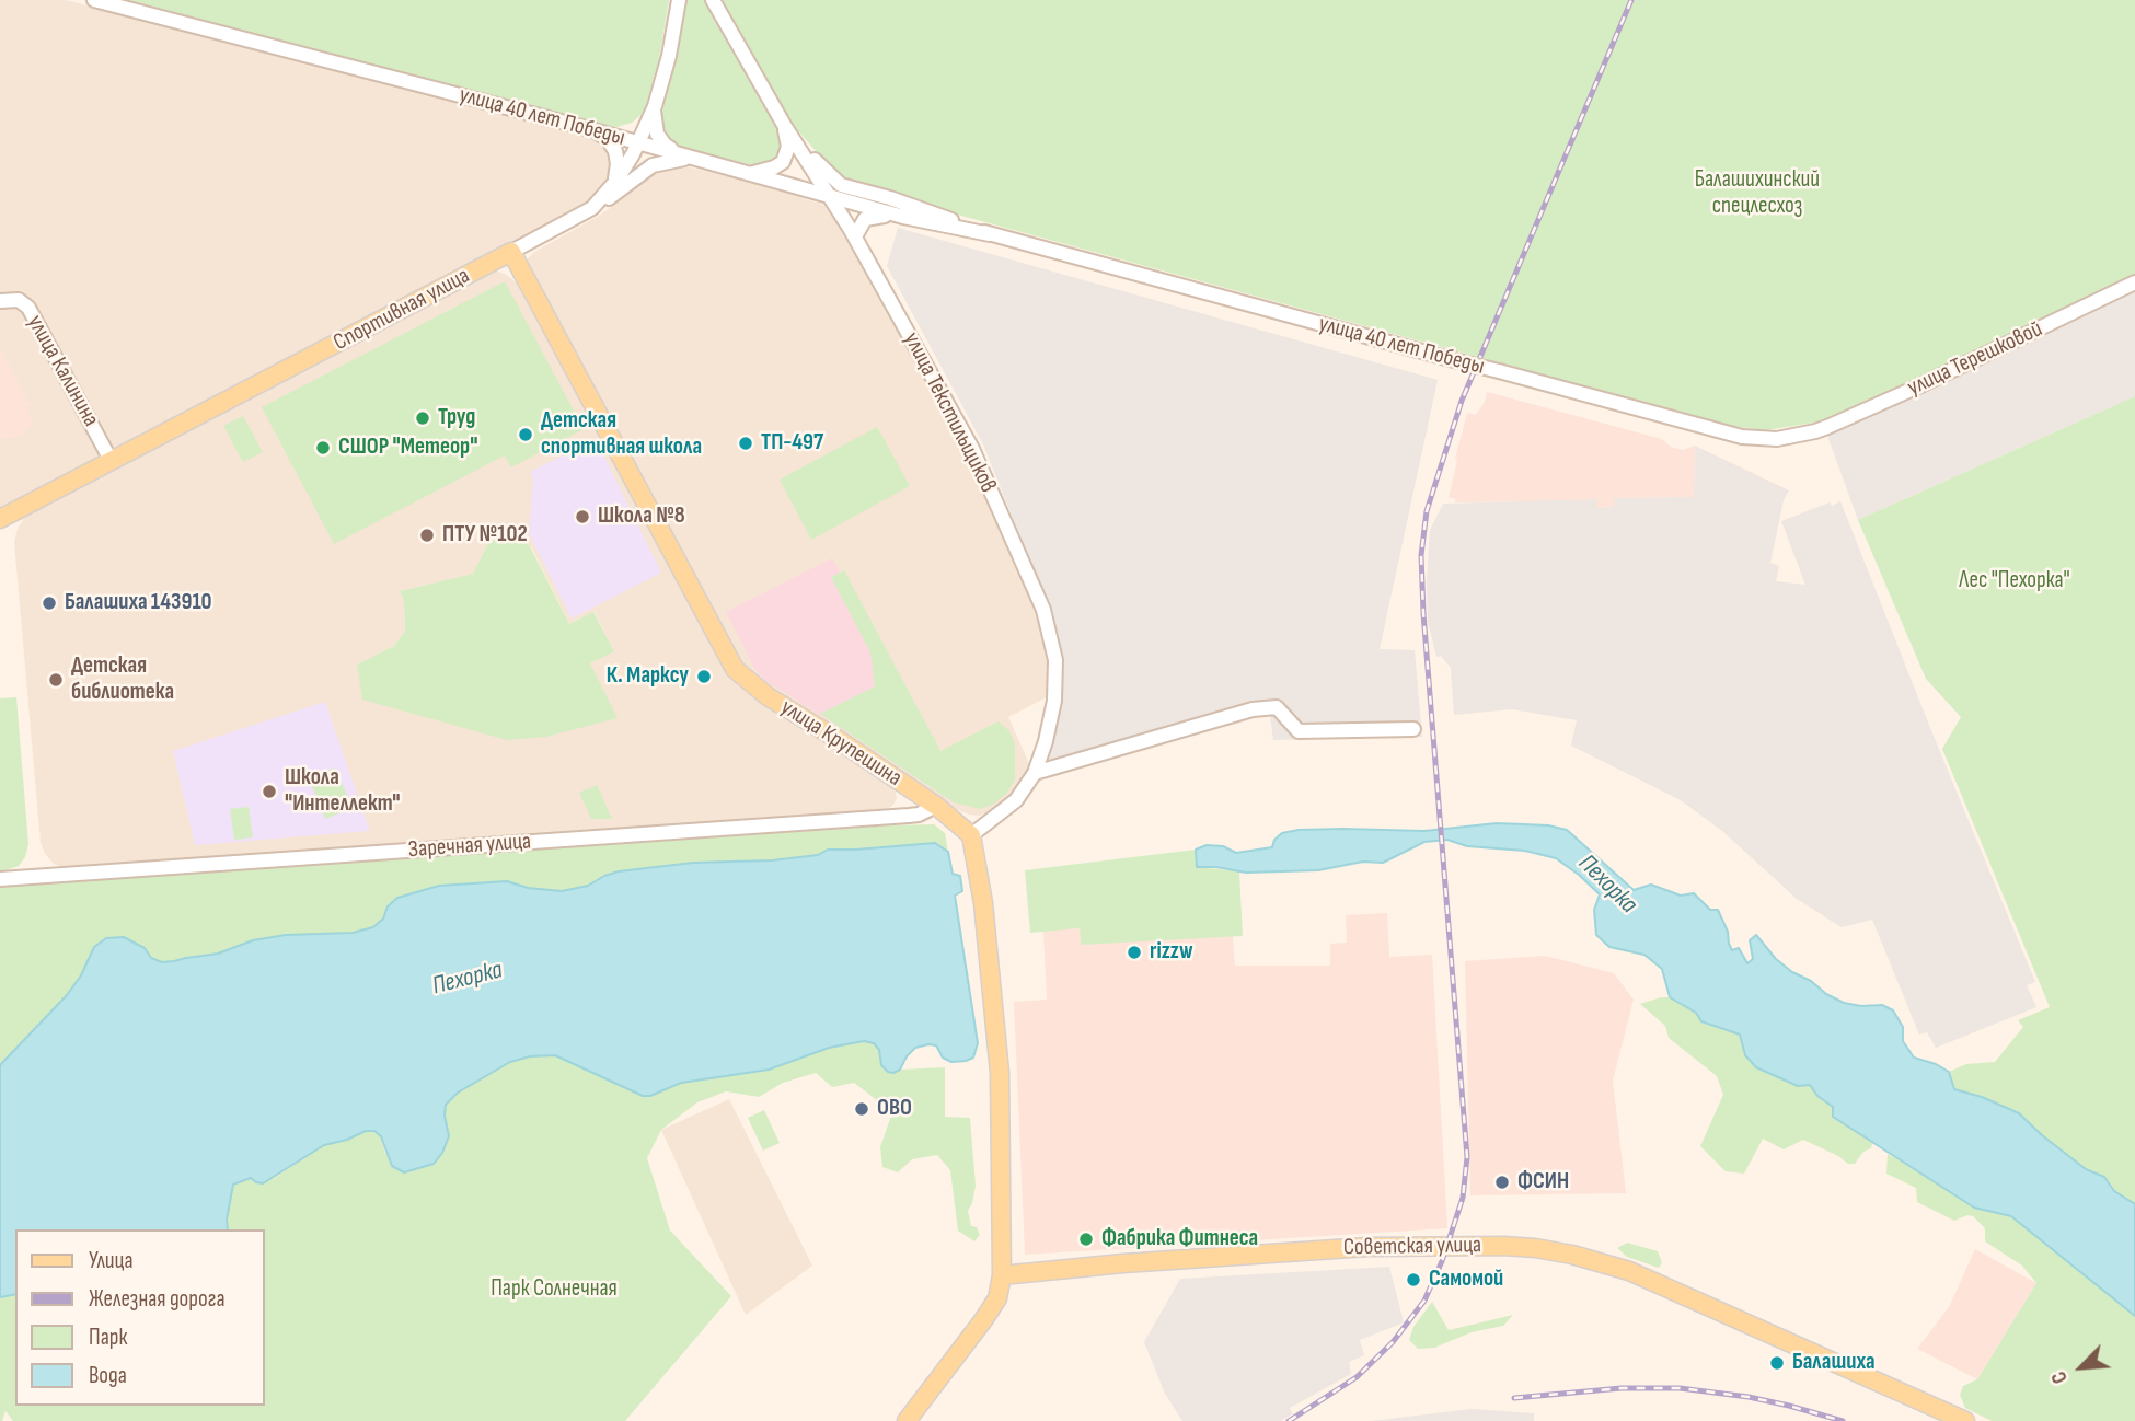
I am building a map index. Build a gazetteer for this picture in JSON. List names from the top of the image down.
{
  "streets": {
    "main road": ["Спортивная улица", "улица Крупешина", "Советская улица"],
    "street": [
      "улица 40 лет Победы",
      "улица Терешковой",
      "улица Калинина",
      "улица Текстильщиков",
      "Заречная улица"
    ]
  },
  "crossings": [
    ["улица 40 лет Победы", "Спортивная улица"],
    ["улица 40 лет Победы", "улица Терешковой"],
    ["улица 40 лет Победы", "улица Текстильщиков"],
    ["Спортивная улица", "улица Калинина"],
    ["Спортивная улица", "улица Крупешина"],
    ["улица Текстильщиков", "улица Крупешина"],
    ["улица Крупешина", "Заречная улица"]
  ],
  "water": ["Пехорка"],
  "parks": ["Балашихинский спецлесхоз", "Лес \"Пехорка\"", "Парк Солнечная"],
  "places": [
    "Труд",
    "Детская спортивная школа",
    "ТП-497",
    "СШОР \"Метеор\"",
    "Школа №8",
    "ПТУ №102",
    "Балашиха 143910",
    "К. Марксу",
    "Детская библиотека",
    "Школа \"Интеллект\"",
    "rizzw",
    "ОВО",
    "ФСИН",
    "Фабрика Фитнеса",
    "Самомой",
    "Балашиха"
  ],
  "legend": [
    "Улица",
    "Железная дорога",
    "Парк",
    "Вода"
  ],
  "north": "bottom left"
}
